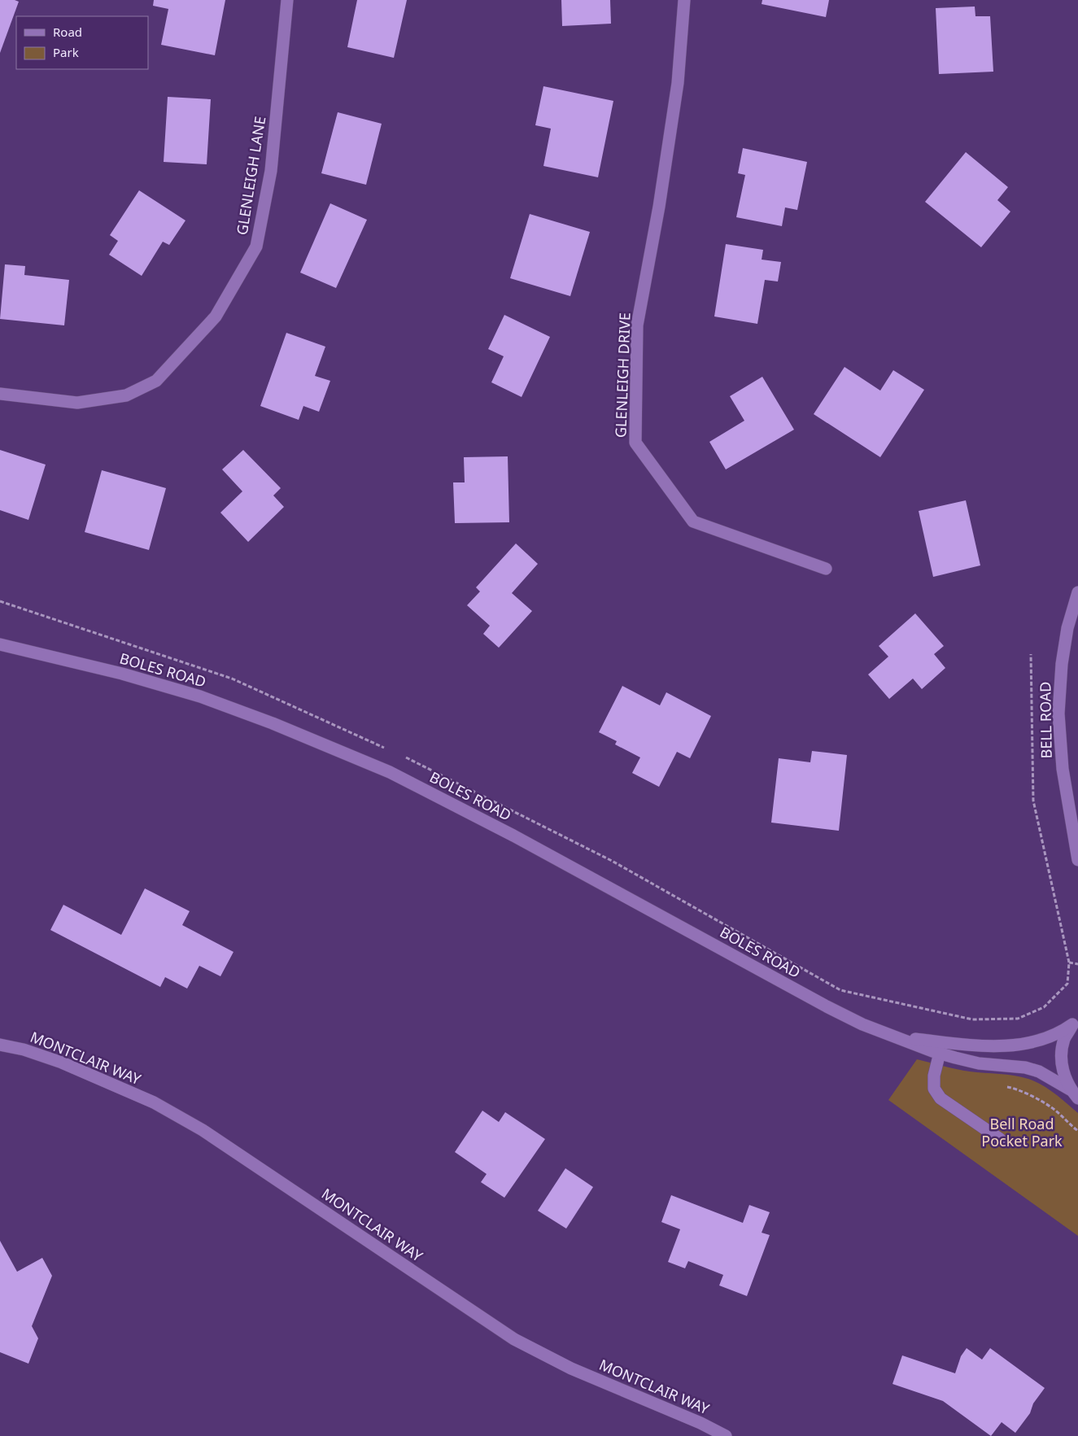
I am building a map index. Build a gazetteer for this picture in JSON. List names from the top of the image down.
{
  "streets": {
    "street": [
      "GLENLEIGH LANE",
      "GLENLEIGH DRIVE",
      "BOLES ROAD",
      "BELL ROAD",
      "MONTCLAIR WAY"
    ]
  },
  "parks": ["Bell Road Pocket Park"],
  "legend": ["Road", "Park"]
}
